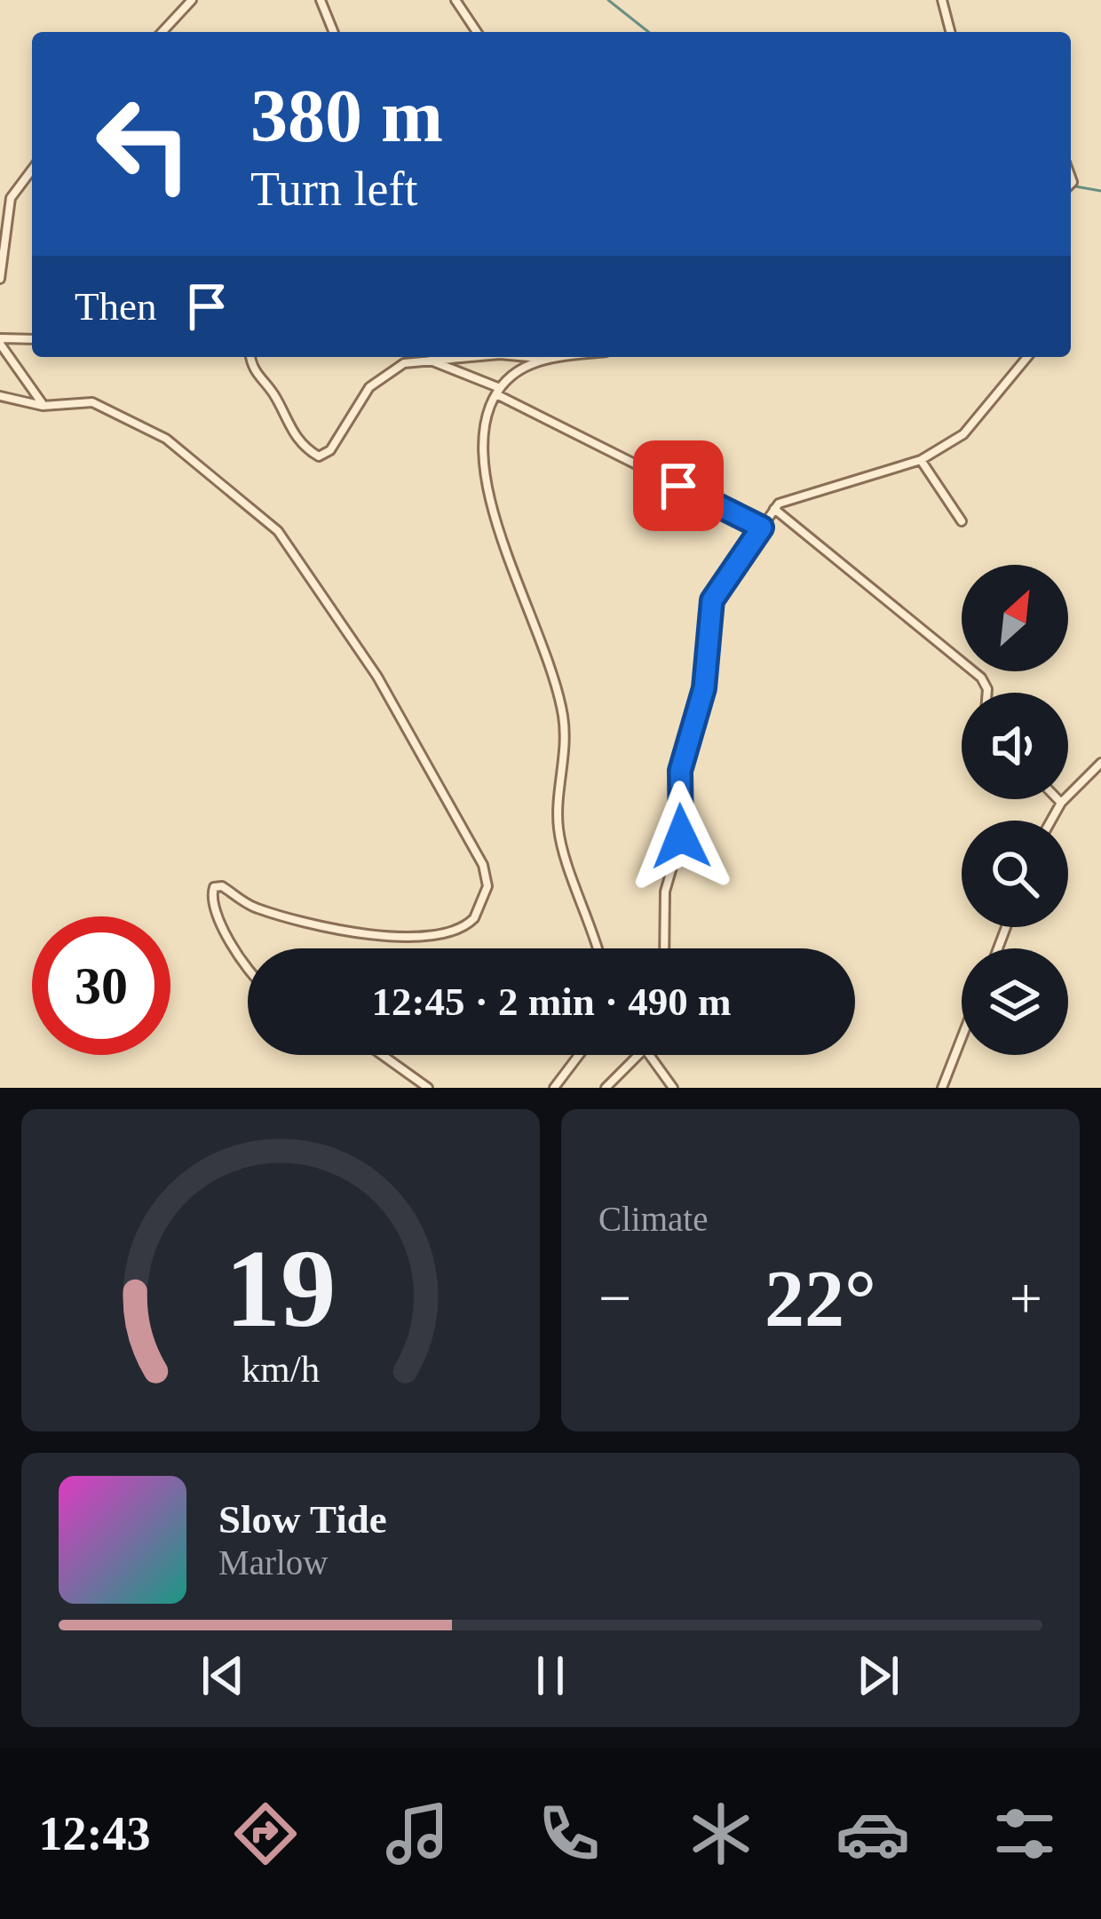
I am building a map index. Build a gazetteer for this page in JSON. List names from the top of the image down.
{
  "north": "top right",
  "page": {
    "turn": ["380 m", "Turn left"],
    "then": "Then",
    "limit": "30",
    "trip": "12:45 · 2 min · 490 m",
    "tile": "Climate",
    "heat": ["−", "22°", "+"],
    "song": ["Slow Tide", "Marlow"],
    "tabs": "12:43",
    "gauge": ["19", "km/h"]
  }
}
